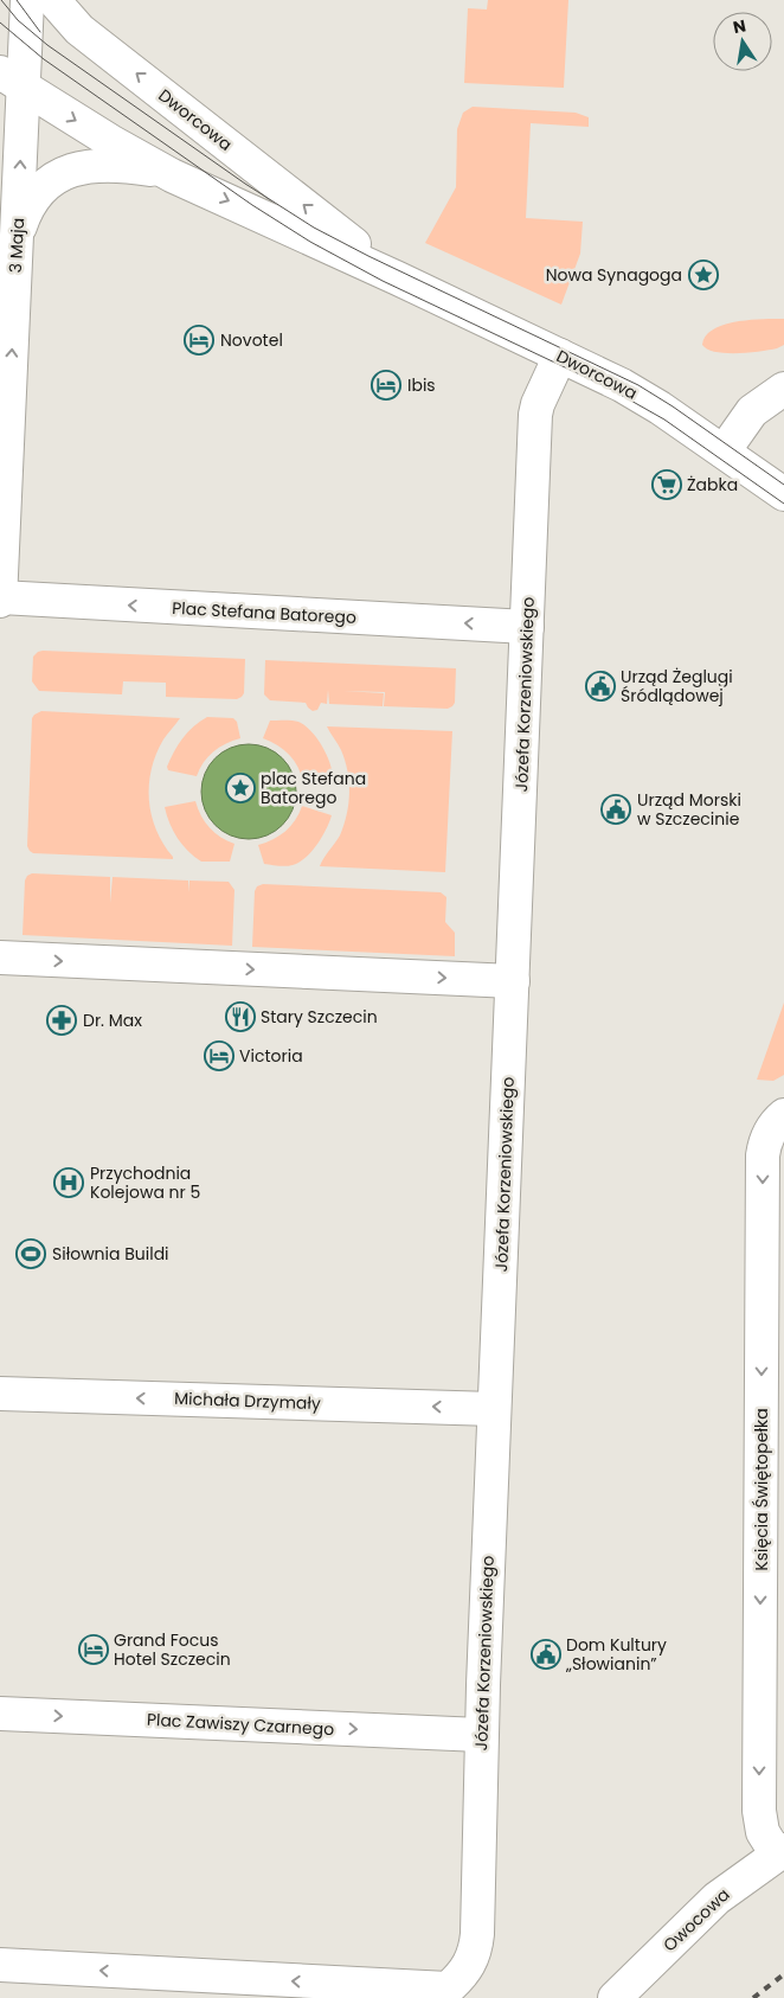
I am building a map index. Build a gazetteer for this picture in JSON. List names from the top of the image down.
{
  "streets": {
    "street": [
      "Dworcowa",
      "3 Maja",
      "Plac Stefana Batorego",
      "Józefa Korzeniowskiego",
      "Michała Drzymały",
      "Księcia Świętopełka",
      "Plac Zawiszy Czarnego",
      "Owocowa"
    ]
  },
  "crossings": [
    ["Dworcowa", "3 Maja"],
    ["Dworcowa", "Józefa Korzeniowskiego"],
    ["3 Maja", "Plac Stefana Batorego"],
    ["Plac Stefana Batorego", "Józefa Korzeniowskiego"],
    ["Józefa Korzeniowskiego", "Michała Drzymały"],
    ["Józefa Korzeniowskiego", "Plac Zawiszy Czarnego"],
    ["Księcia Świętopełka", "Owocowa"]
  ],
  "one_way": [
    "3 Maja",
    "Plac Stefana Batorego",
    "Michała Drzymały",
    "Księcia Świętopełka"
  ],
  "places": {
    "place": ["Nowa Synagoga", "plac Stefana Batorego"],
    "hotel": [
      "Novotel",
      "Ibis",
      "Victoria",
      "Grand Focus Hotel Szczecin"
    ],
    "supermarket": ["Żabka"],
    "public building": ["Urząd Żeglugi Śródlądowej", "Urząd Morski w Szczecinie", "Dom Kultury „Słowianin”"],
    "restaurant": ["Stary Szczecin"],
    "pharmacy": ["Dr. Max"],
    "hospital": ["Przychodnia Kolejowa nr 5"],
    "sports": ["Siłownia Buildi"]
  },
  "north": "top"
}
